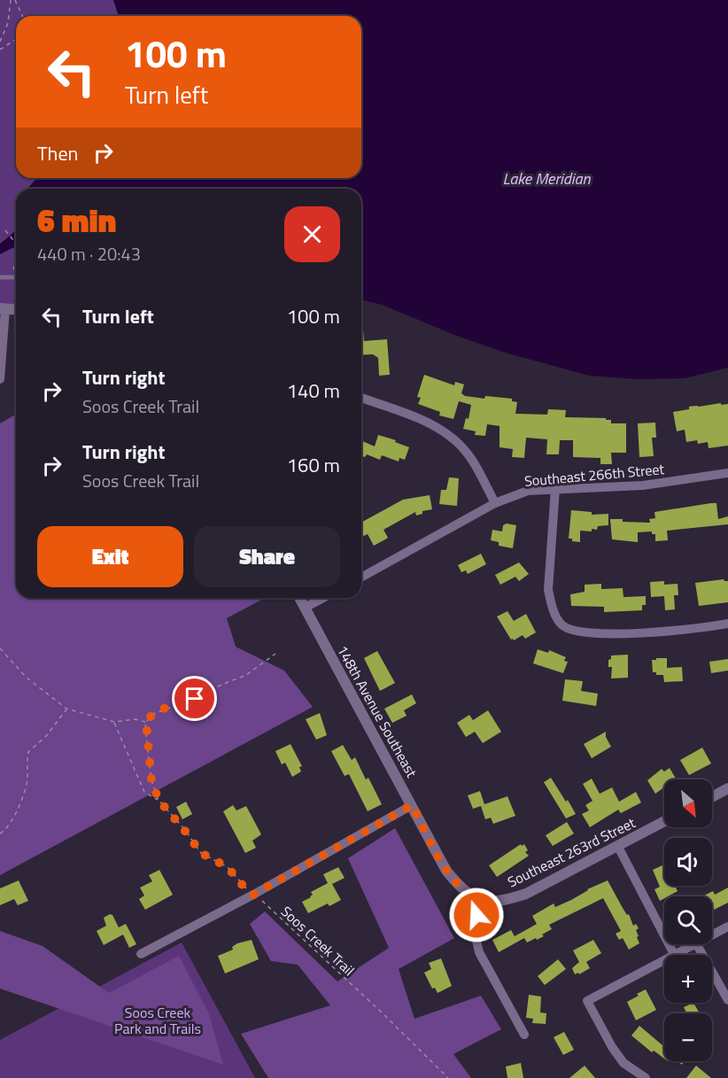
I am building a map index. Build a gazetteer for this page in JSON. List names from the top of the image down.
{
  "streets": {
    "street": ["Southeast 266th Street", "148th Avenue Southeast", "Southeast 263rd Street"],
    "path": ["Soos Creek Trail"]
  },
  "crossings": [
    ["148th Avenue Southeast", "Southeast 263rd Street"]
  ],
  "water": ["Lake Meridian"],
  "parks": ["Soos Creek Park and Trails"],
  "north": "bottom right",
  "page": {
    "turn": ["100 m", "Turn left"],
    "then": "Then",
    "heading": ["6 min", "440 m · 20:43"],
    "list": [
      {
        "name": "Turn left",
        "value": "100 m"
      },
      {
        "name": "Turn right",
        "note": "Soos Creek Trail",
        "value": "140 m"
      },
      {
        "name": "Turn right",
        "note": "Soos Creek Trail",
        "value": "160 m"
      }
    ],
    "buttons": ["Exit", "Share"],
    "map_buttons": ["+", "−"]
  }
}
